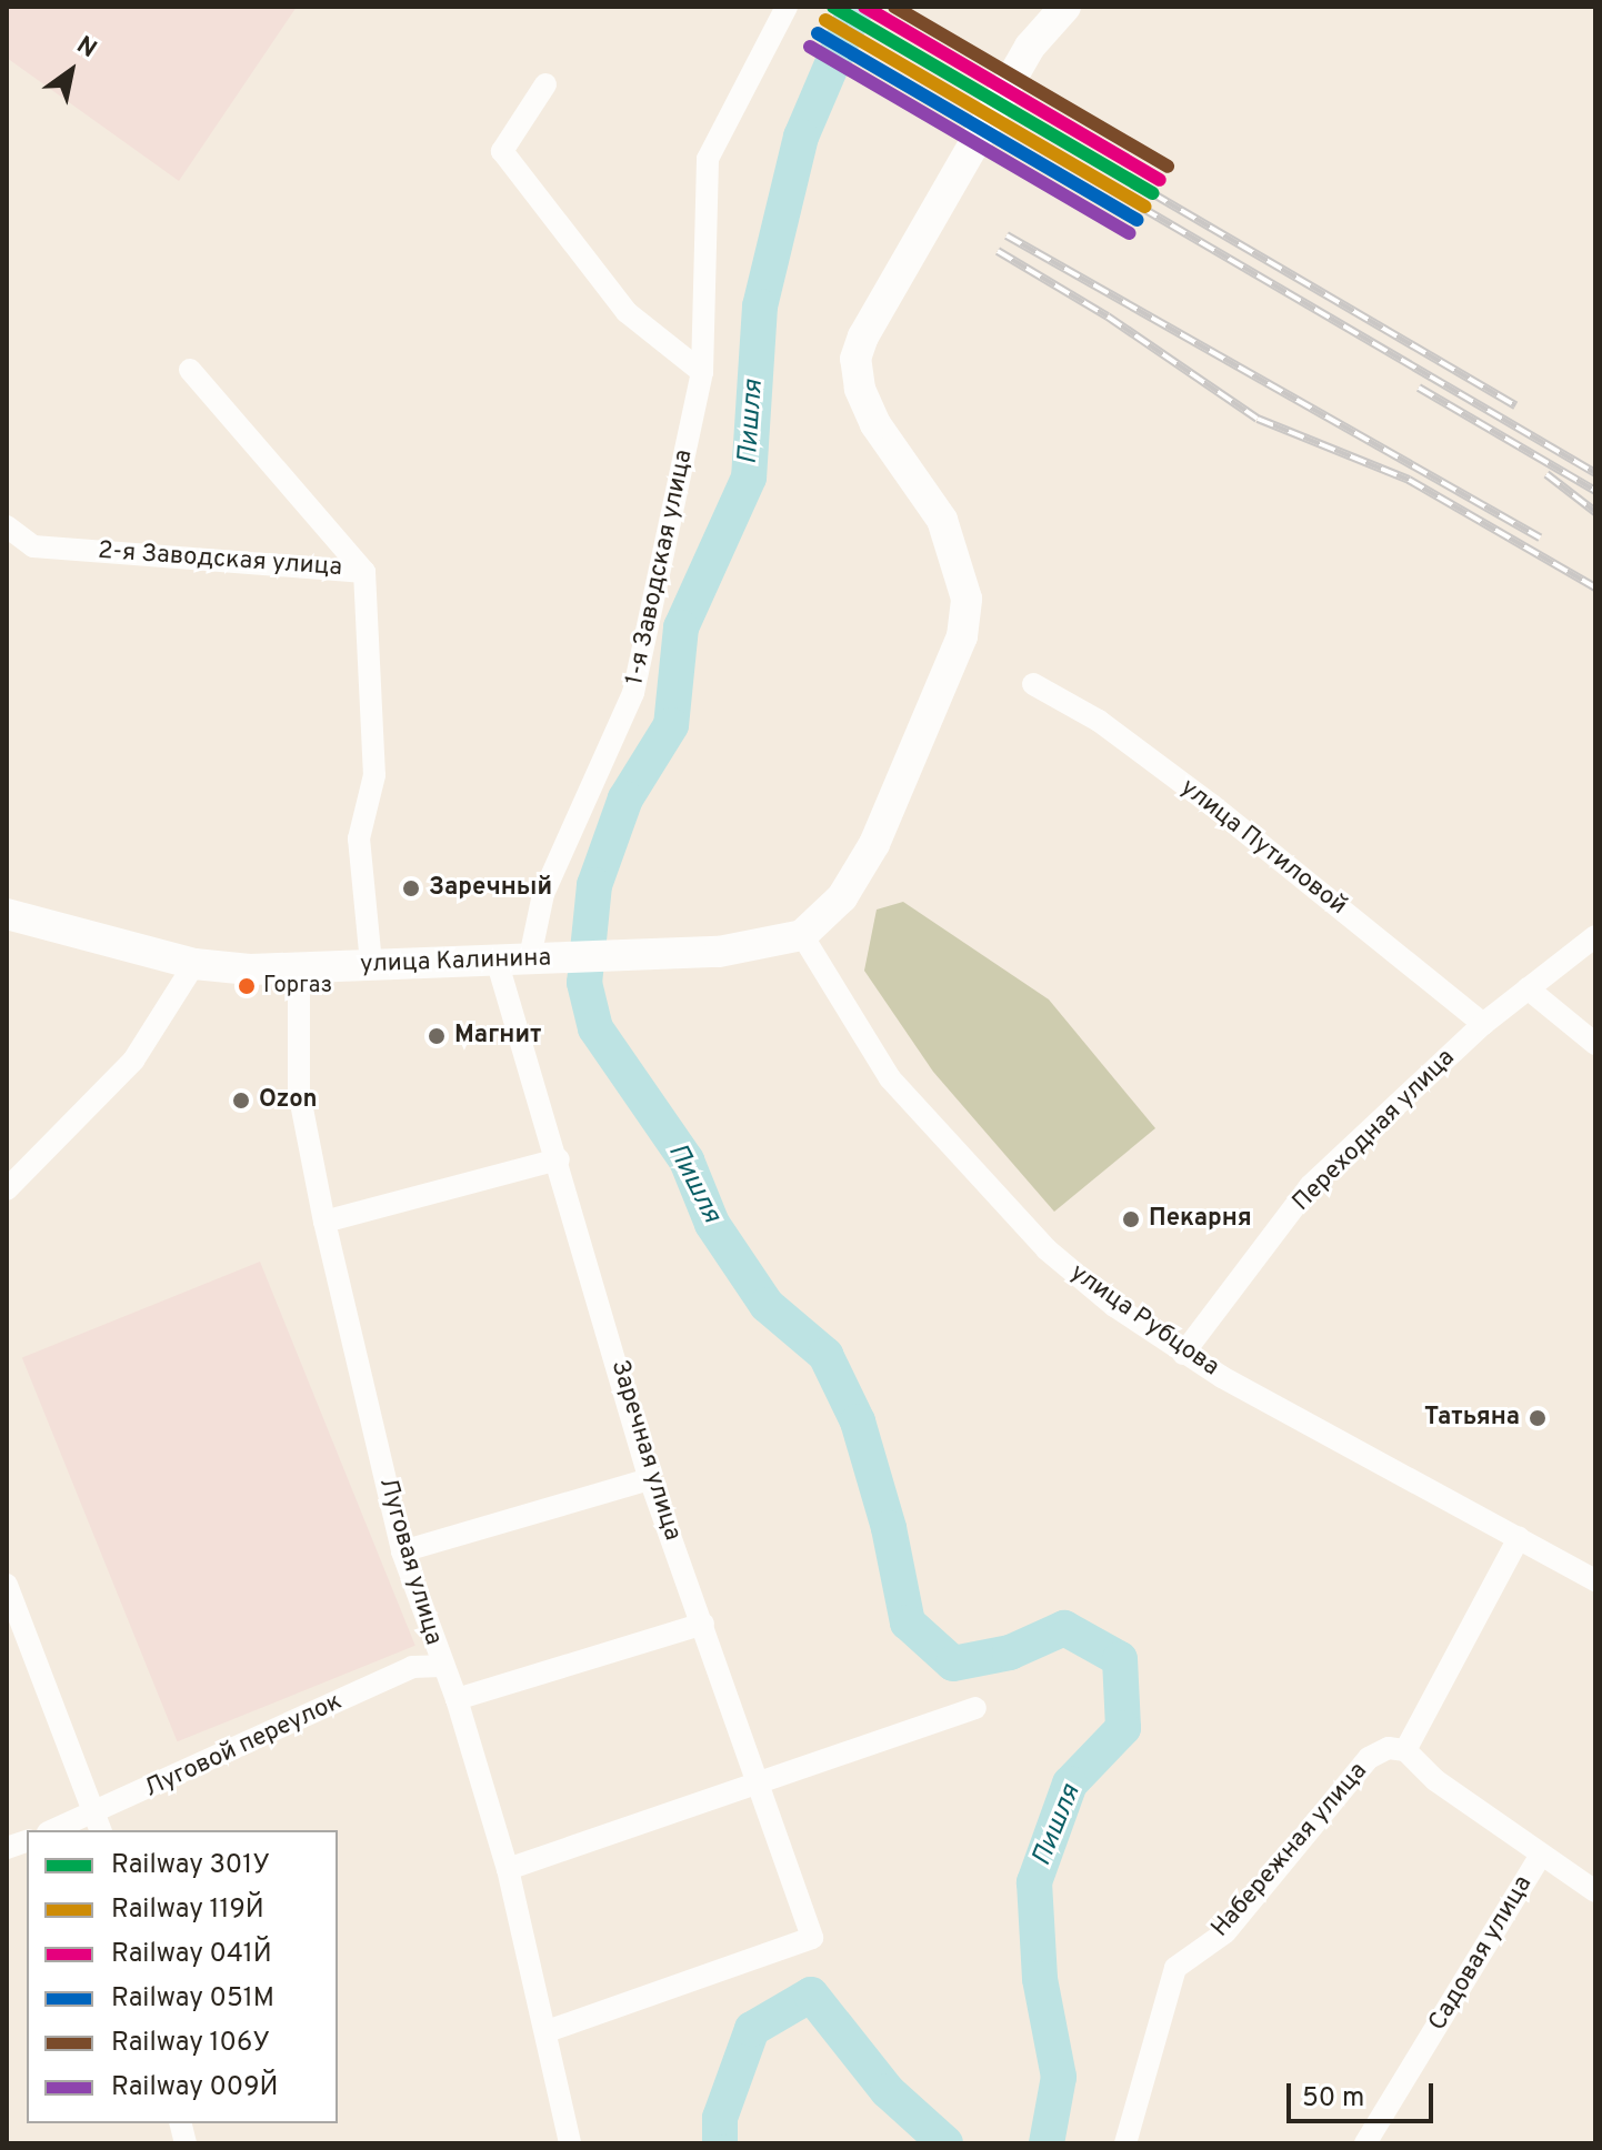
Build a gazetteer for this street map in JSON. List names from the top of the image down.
{
  "streets": {
    "main road": ["улица Калинина"],
    "street": [
      "2-я Заводская улица",
      "1-я Заводская улица",
      "улица Путиловой",
      "Переходная улица",
      "улица Рубцова",
      "Заречная улица",
      "Луговая улица",
      "Луговой переулок",
      "Набережная улица",
      "Садовая улица"
    ]
  },
  "crossings": [
    ["2-я Заводская улица", "улица Калинина"],
    ["1-я Заводская улица", "улица Калинина"],
    ["улица Путиловой", "Переходная улица"],
    ["улица Калинина", "улица Рубцова"],
    ["улица Калинина", "Заречная улица"],
    ["улица Калинина", "Луговая улица"],
    ["Переходная улица", "улица Рубцова"],
    ["Заречная улица", "Луговая улица"],
    ["Луговая улица", "Луговой переулок"]
  ],
  "water": ["Пишля"],
  "places": [
    "Заречный",
    "Горгаз",
    "Магнит",
    "Ozon",
    "Пекарня",
    "Татьяна"
  ],
  "lines": [
    "rail line 301У",
    "rail line 041Й",
    "rail line 106У",
    "rail line 119Й",
    "rail line 051М",
    "rail line 009Й"
  ],
  "legend": [
    "Railway 301У",
    "Railway 119Й",
    "Railway 041Й",
    "Railway 051М",
    "Railway 106У",
    "Railway 009Й"
  ],
  "scale_bar": "50 m",
  "north": "top right"
}
